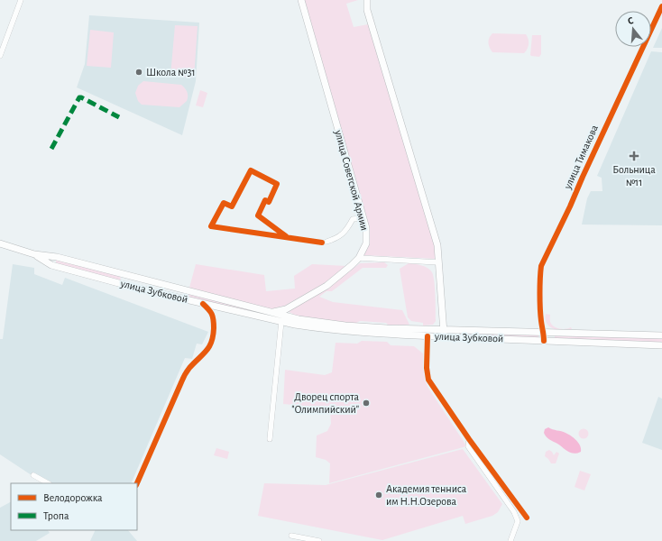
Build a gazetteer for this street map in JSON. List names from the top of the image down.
{
  "streets": {
    "main road": ["улица Советской Армии", "улица Зубковой"],
    "street": ["улица Тимакова"]
  },
  "crossings": [
    ["улица Тимакова", "улица Зубковой"],
    ["улица Советской Армии", "улица Зубковой"]
  ],
  "places": {
    "other": ["Школа №31", "Дворец спорта \"Олимпийский\"", "Академия тенниса им Н.Н.Озерова"],
    "health": ["Больница №11"]
  },
  "legend": ["Велодорожка", "Тропа"],
  "north": "top"
}
